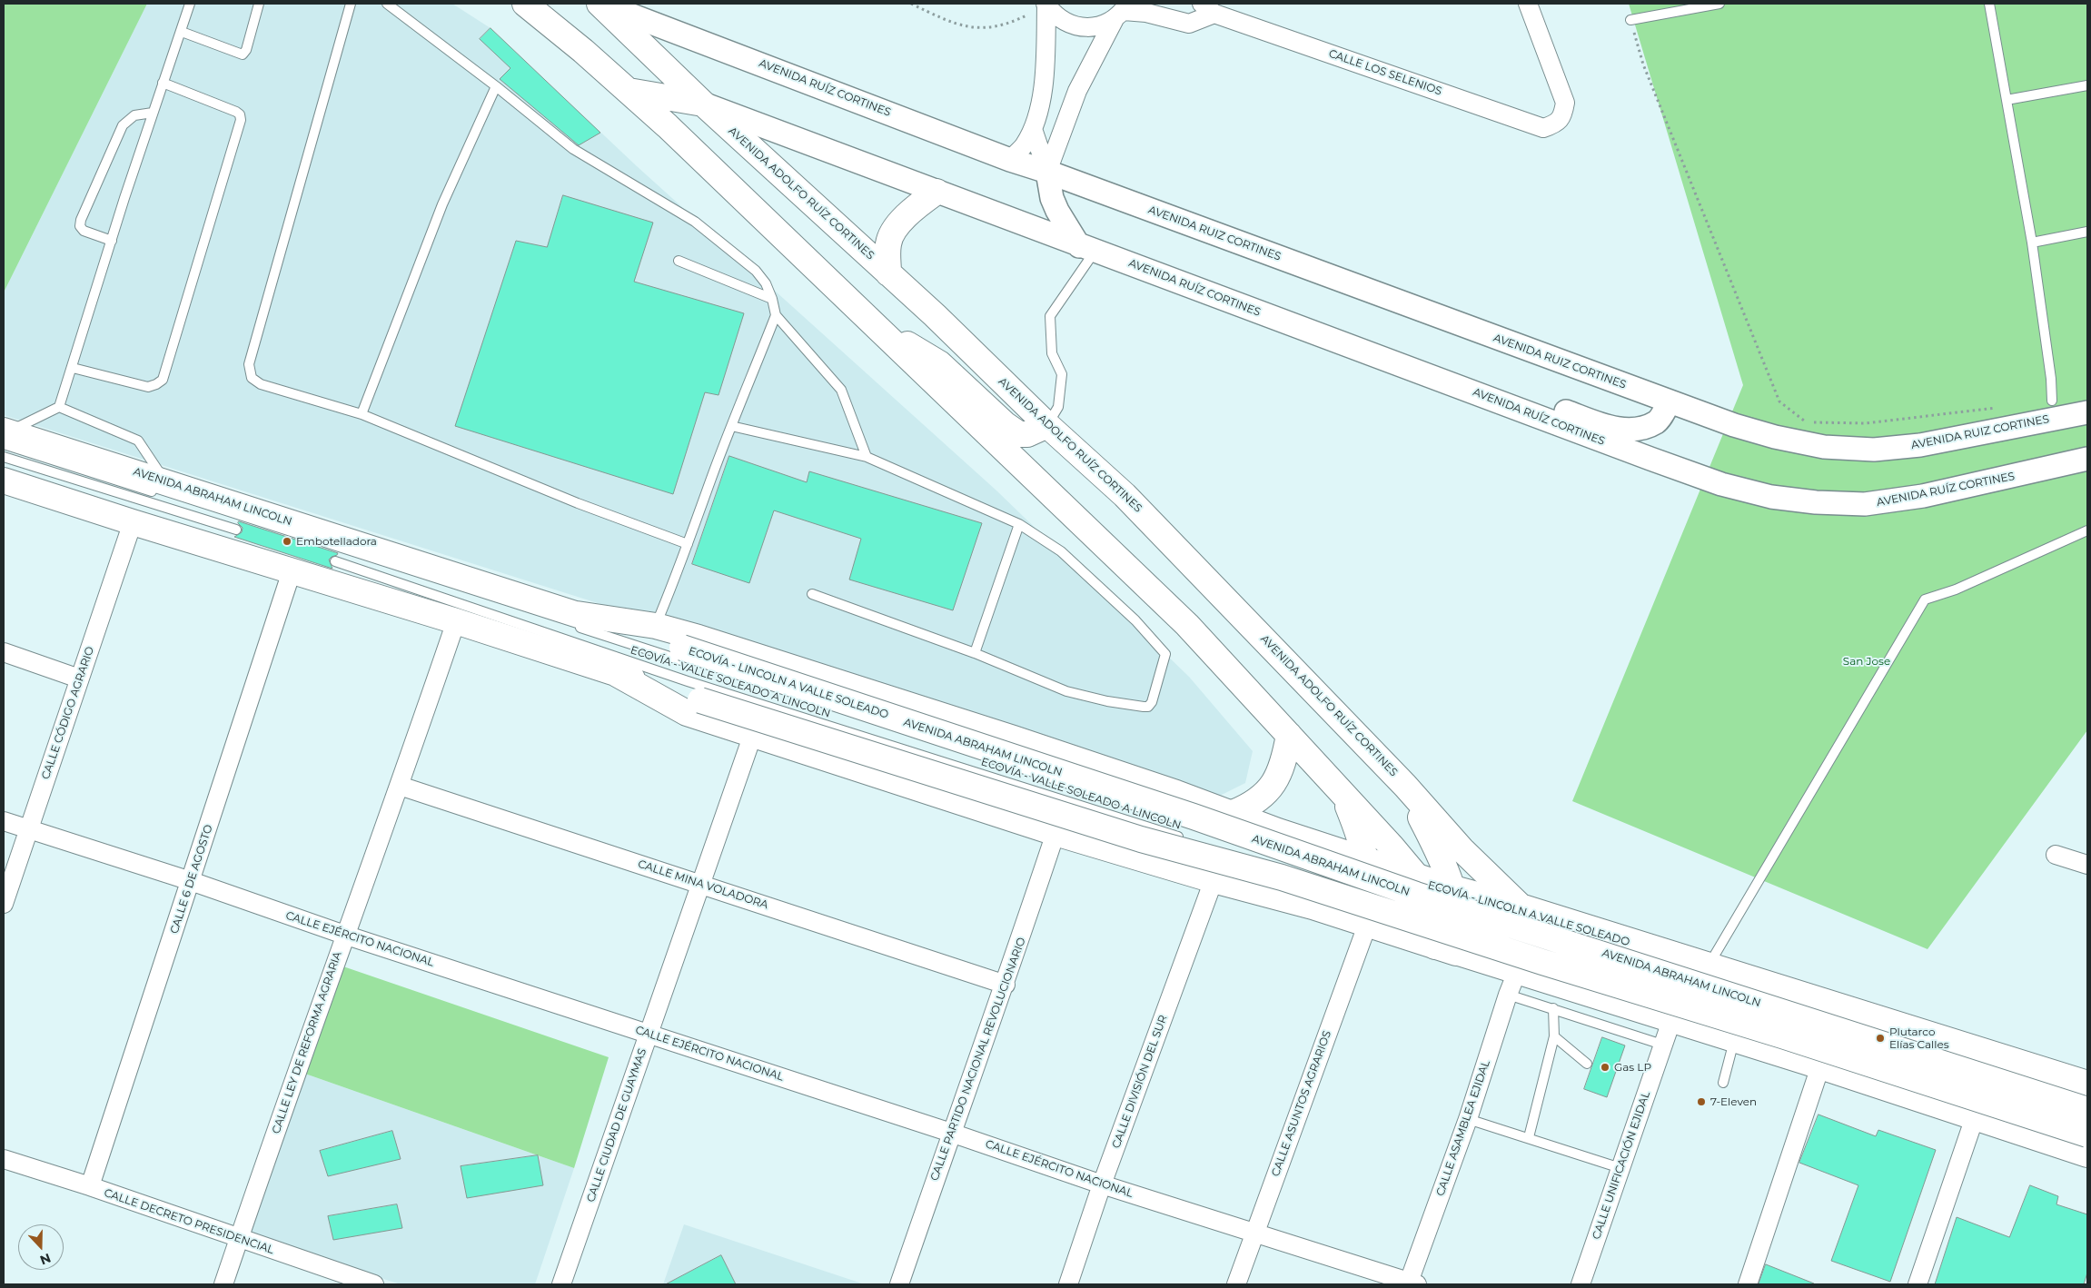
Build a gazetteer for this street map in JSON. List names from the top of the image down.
{
  "streets": {
    "main road": ["AVENIDA ADOLFO RUÍZ CORTINES", "AVENIDA ABRAHAM LINCOLN"],
    "street": [
      "CALLE LOS SELENIOS",
      "AVENIDA RUÍZ CORTINES",
      "AVENIDA RUIZ CORTINES",
      "CALLE CÓDIGO AGRARIO",
      "CALLE 6 DE AGOSTO",
      "CALLE MINA VOLADORA",
      "CALLE EJÉRCITO NACIONAL",
      "CALLE LEY DE REFORMA AGRARIA",
      "CALLE PARTIDO NACIONAL REVOLUCIONARIO",
      "CALLE DIVISIÓN DEL SUR",
      "CALLE ASUNTOS AGRARIOS",
      "CALLE CIUDAD DE GUAYMAS",
      "CALLE ASAMBLEA EJIDAL",
      "CALLE UNIFICACIÓN EJIDAL",
      "CALLE DECRETO PRESIDENCIAL"
    ],
    "lane": ["ECOVÍA - VALLE SOLEADO A LINCOLN", "ECOVÍA - LINCOLN A VALLE SOLEADO"]
  },
  "crossings": [
    ["AVENIDA RUÍZ CORTINES", "AVENIDA ADOLFO RUÍZ CORTINES"],
    ["AVENIDA RUÍZ CORTINES", "AVENIDA RUIZ CORTINES"],
    ["AVENIDA ADOLFO RUÍZ CORTINES", "AVENIDA ABRAHAM LINCOLN"],
    ["AVENIDA ABRAHAM LINCOLN", "ECOVÍA - LINCOLN A VALLE SOLEADO"],
    ["AVENIDA ABRAHAM LINCOLN", "CALLE PARTIDO NACIONAL REVOLUCIONARIO"],
    ["AVENIDA ABRAHAM LINCOLN", "CALLE DIVISIÓN DEL SUR"],
    ["AVENIDA ABRAHAM LINCOLN", "CALLE ASUNTOS AGRARIOS"],
    ["AVENIDA ABRAHAM LINCOLN", "CALLE CIUDAD DE GUAYMAS"],
    ["AVENIDA ABRAHAM LINCOLN", "CALLE ASAMBLEA EJIDAL"],
    ["AVENIDA ABRAHAM LINCOLN", "CALLE UNIFICACIÓN EJIDAL"],
    ["CALLE CÓDIGO AGRARIO", "CALLE EJÉRCITO NACIONAL"],
    ["CALLE 6 DE AGOSTO", "CALLE EJÉRCITO NACIONAL"],
    ["CALLE 6 DE AGOSTO", "CALLE DECRETO PRESIDENCIAL"],
    ["CALLE MINA VOLADORA", "CALLE LEY DE REFORMA AGRARIA"],
    ["CALLE MINA VOLADORA", "CALLE PARTIDO NACIONAL REVOLUCIONARIO"],
    ["CALLE MINA VOLADORA", "CALLE CIUDAD DE GUAYMAS"],
    ["CALLE EJÉRCITO NACIONAL", "CALLE LEY DE REFORMA AGRARIA"],
    ["CALLE EJÉRCITO NACIONAL", "CALLE PARTIDO NACIONAL REVOLUCIONARIO"],
    ["CALLE EJÉRCITO NACIONAL", "CALLE DIVISIÓN DEL SUR"],
    ["CALLE EJÉRCITO NACIONAL", "CALLE ASUNTOS AGRARIOS"],
    ["CALLE EJÉRCITO NACIONAL", "CALLE CIUDAD DE GUAYMAS"],
    ["CALLE EJÉRCITO NACIONAL", "CALLE ASAMBLEA EJIDAL"],
    ["CALLE LEY DE REFORMA AGRARIA", "CALLE DECRETO PRESIDENCIAL"]
  ],
  "parks": ["San Jose"],
  "places": [
    "Embotelladora",
    "Plutarco Elías Calles",
    "Gas LP",
    "7-Eleven"
  ],
  "north": "bottom"
}
